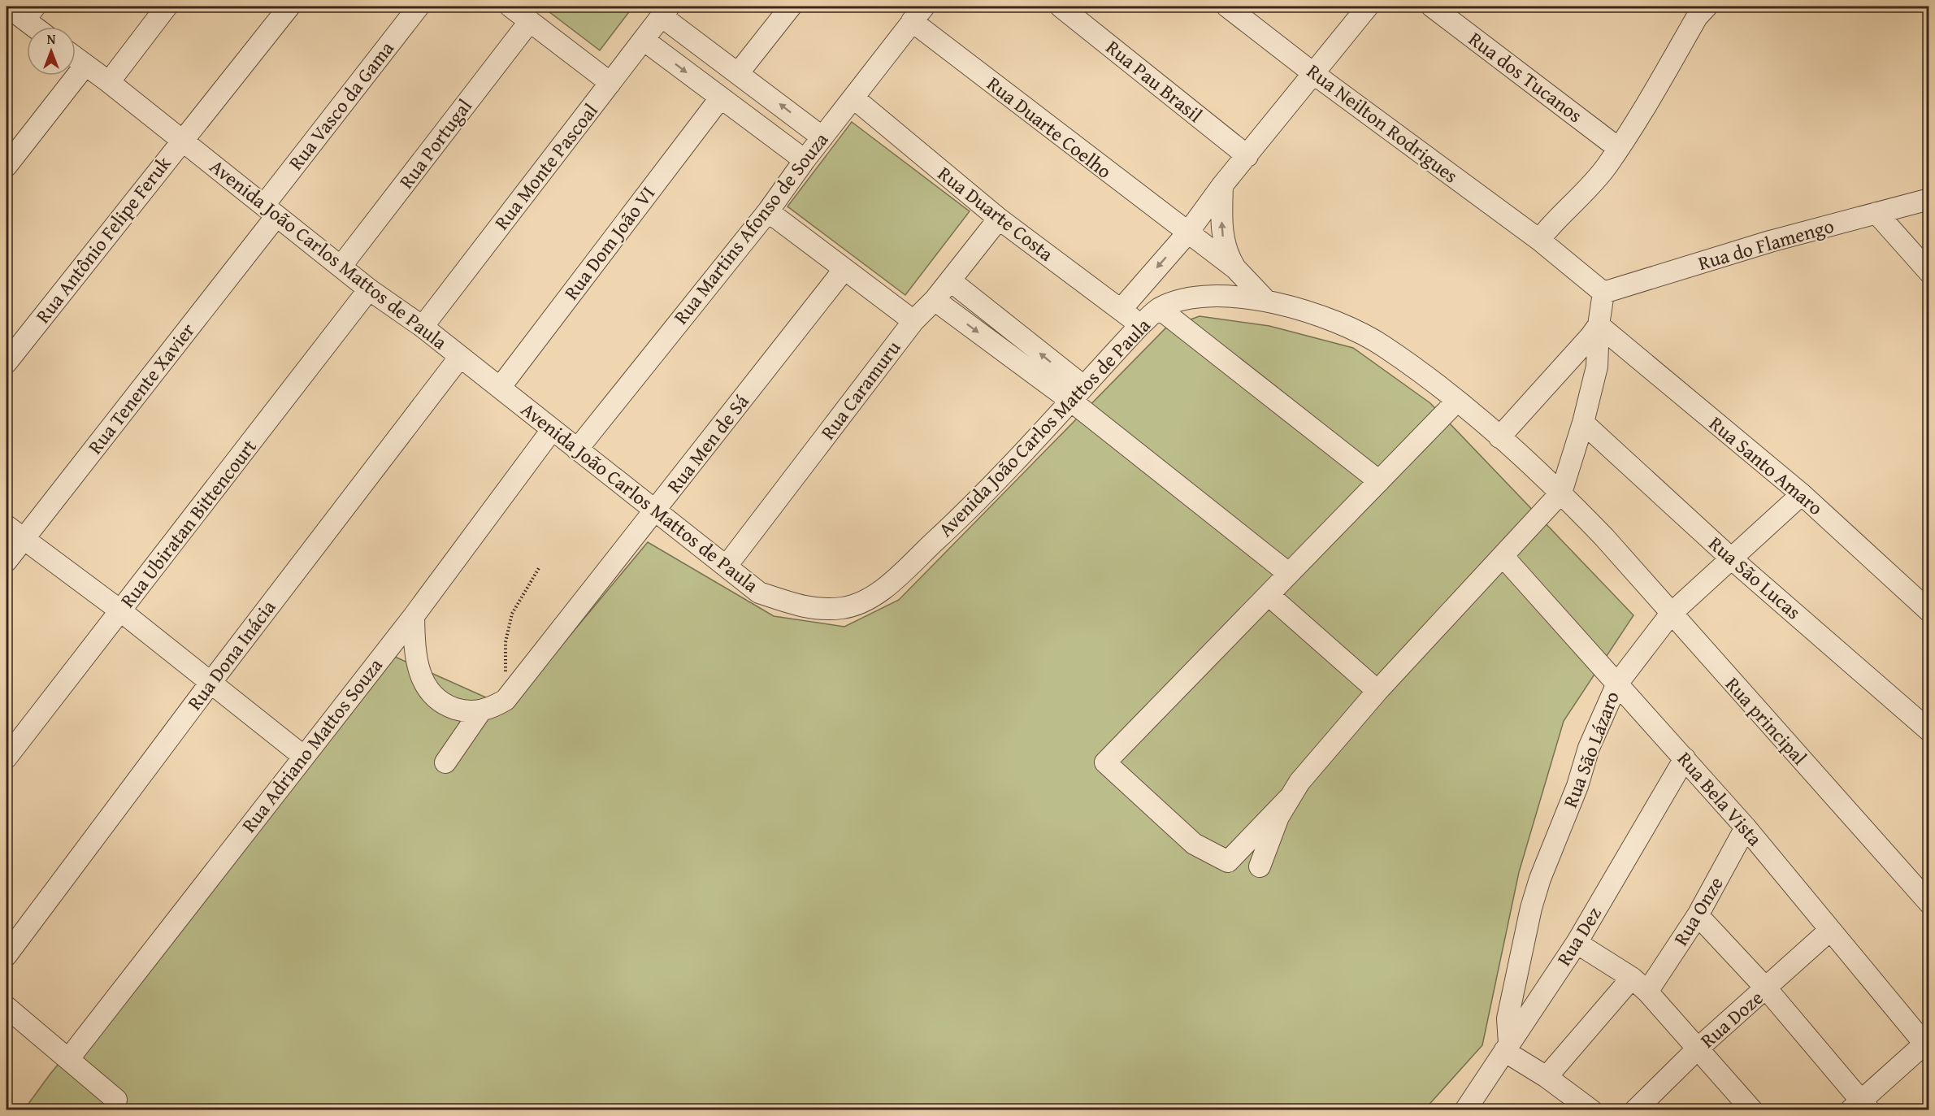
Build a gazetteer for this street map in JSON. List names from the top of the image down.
{
  "streets": {
    "street": [
      "Rua dos Tucanos",
      "Rua Pau Brasil",
      "Rua Vasco da Gama",
      "Rua Neilton Rodrigues",
      "Rua Duarte Coelho",
      "Rua Portugal",
      "Rua Monte Pascoal",
      "Rua Duarte Costa",
      "Rua Martins Afonso de Souza",
      "Rua Antônio Felipe Feruk",
      "Rua Dom João VI",
      "Rua do Flamengo",
      "Avenida João Carlos Mattos de Paula",
      "Rua Tenente Xavier",
      "Rua Caramuru",
      "Rua Men de Sá",
      "Rua Santo Amaro",
      "Rua Ubiratan Bittencourt",
      "Rua São Lucas",
      "Rua Dona Inácia",
      "Rua principal",
      "Rua Adriano Mattos Souza",
      "Rua São Lázaro",
      "Rua Bela Vista",
      "Rua Onze",
      "Rua Dez",
      "Rua Doze"
    ]
  },
  "crossings": [
    ["Rua Vasco da Gama", "Avenida João Carlos Mattos de Paula"],
    ["Rua Vasco da Gama", "Rua Tenente Xavier"],
    ["Rua Neilton Rodrigues", "Rua do Flamengo"],
    ["Rua Duarte Coelho", "Rua Martins Afonso de Souza"],
    ["Rua Portugal", "Avenida João Carlos Mattos de Paula"],
    ["Rua Monte Pascoal", "Avenida João Carlos Mattos de Paula"],
    ["Rua Duarte Costa", "Rua Martins Afonso de Souza"],
    ["Rua Duarte Costa", "Avenida João Carlos Mattos de Paula"],
    ["Rua Duarte Costa", "Rua Caramuru"],
    ["Rua Martins Afonso de Souza", "Avenida João Carlos Mattos de Paula"],
    ["Rua Antônio Felipe Feruk", "Avenida João Carlos Mattos de Paula"],
    ["Rua Dom João VI", "Avenida João Carlos Mattos de Paula"],
    ["Avenida João Carlos Mattos de Paula", "Rua Tenente Xavier"],
    ["Avenida João Carlos Mattos de Paula", "Rua Caramuru"],
    ["Avenida João Carlos Mattos de Paula", "Rua Men de Sá"],
    ["Avenida João Carlos Mattos de Paula", "Rua Ubiratan Bittencourt"],
    ["Avenida João Carlos Mattos de Paula", "Rua Dona Inácia"],
    ["Avenida João Carlos Mattos de Paula", "Rua principal"],
    ["Avenida João Carlos Mattos de Paula", "Rua Adriano Mattos Souza"],
    ["Rua Santo Amaro", "Rua São Lázaro"],
    ["Rua São Lucas", "Rua São Lázaro"],
    ["Rua principal", "Rua São Lázaro"],
    ["Rua São Lázaro", "Rua Bela Vista"],
    ["Rua São Lázaro", "Rua Dez"],
    ["Rua Bela Vista", "Rua Onze"],
    ["Rua Bela Vista", "Rua Dez"],
    ["Rua Bela Vista", "Rua Doze"]
  ],
  "north": "top"
}
